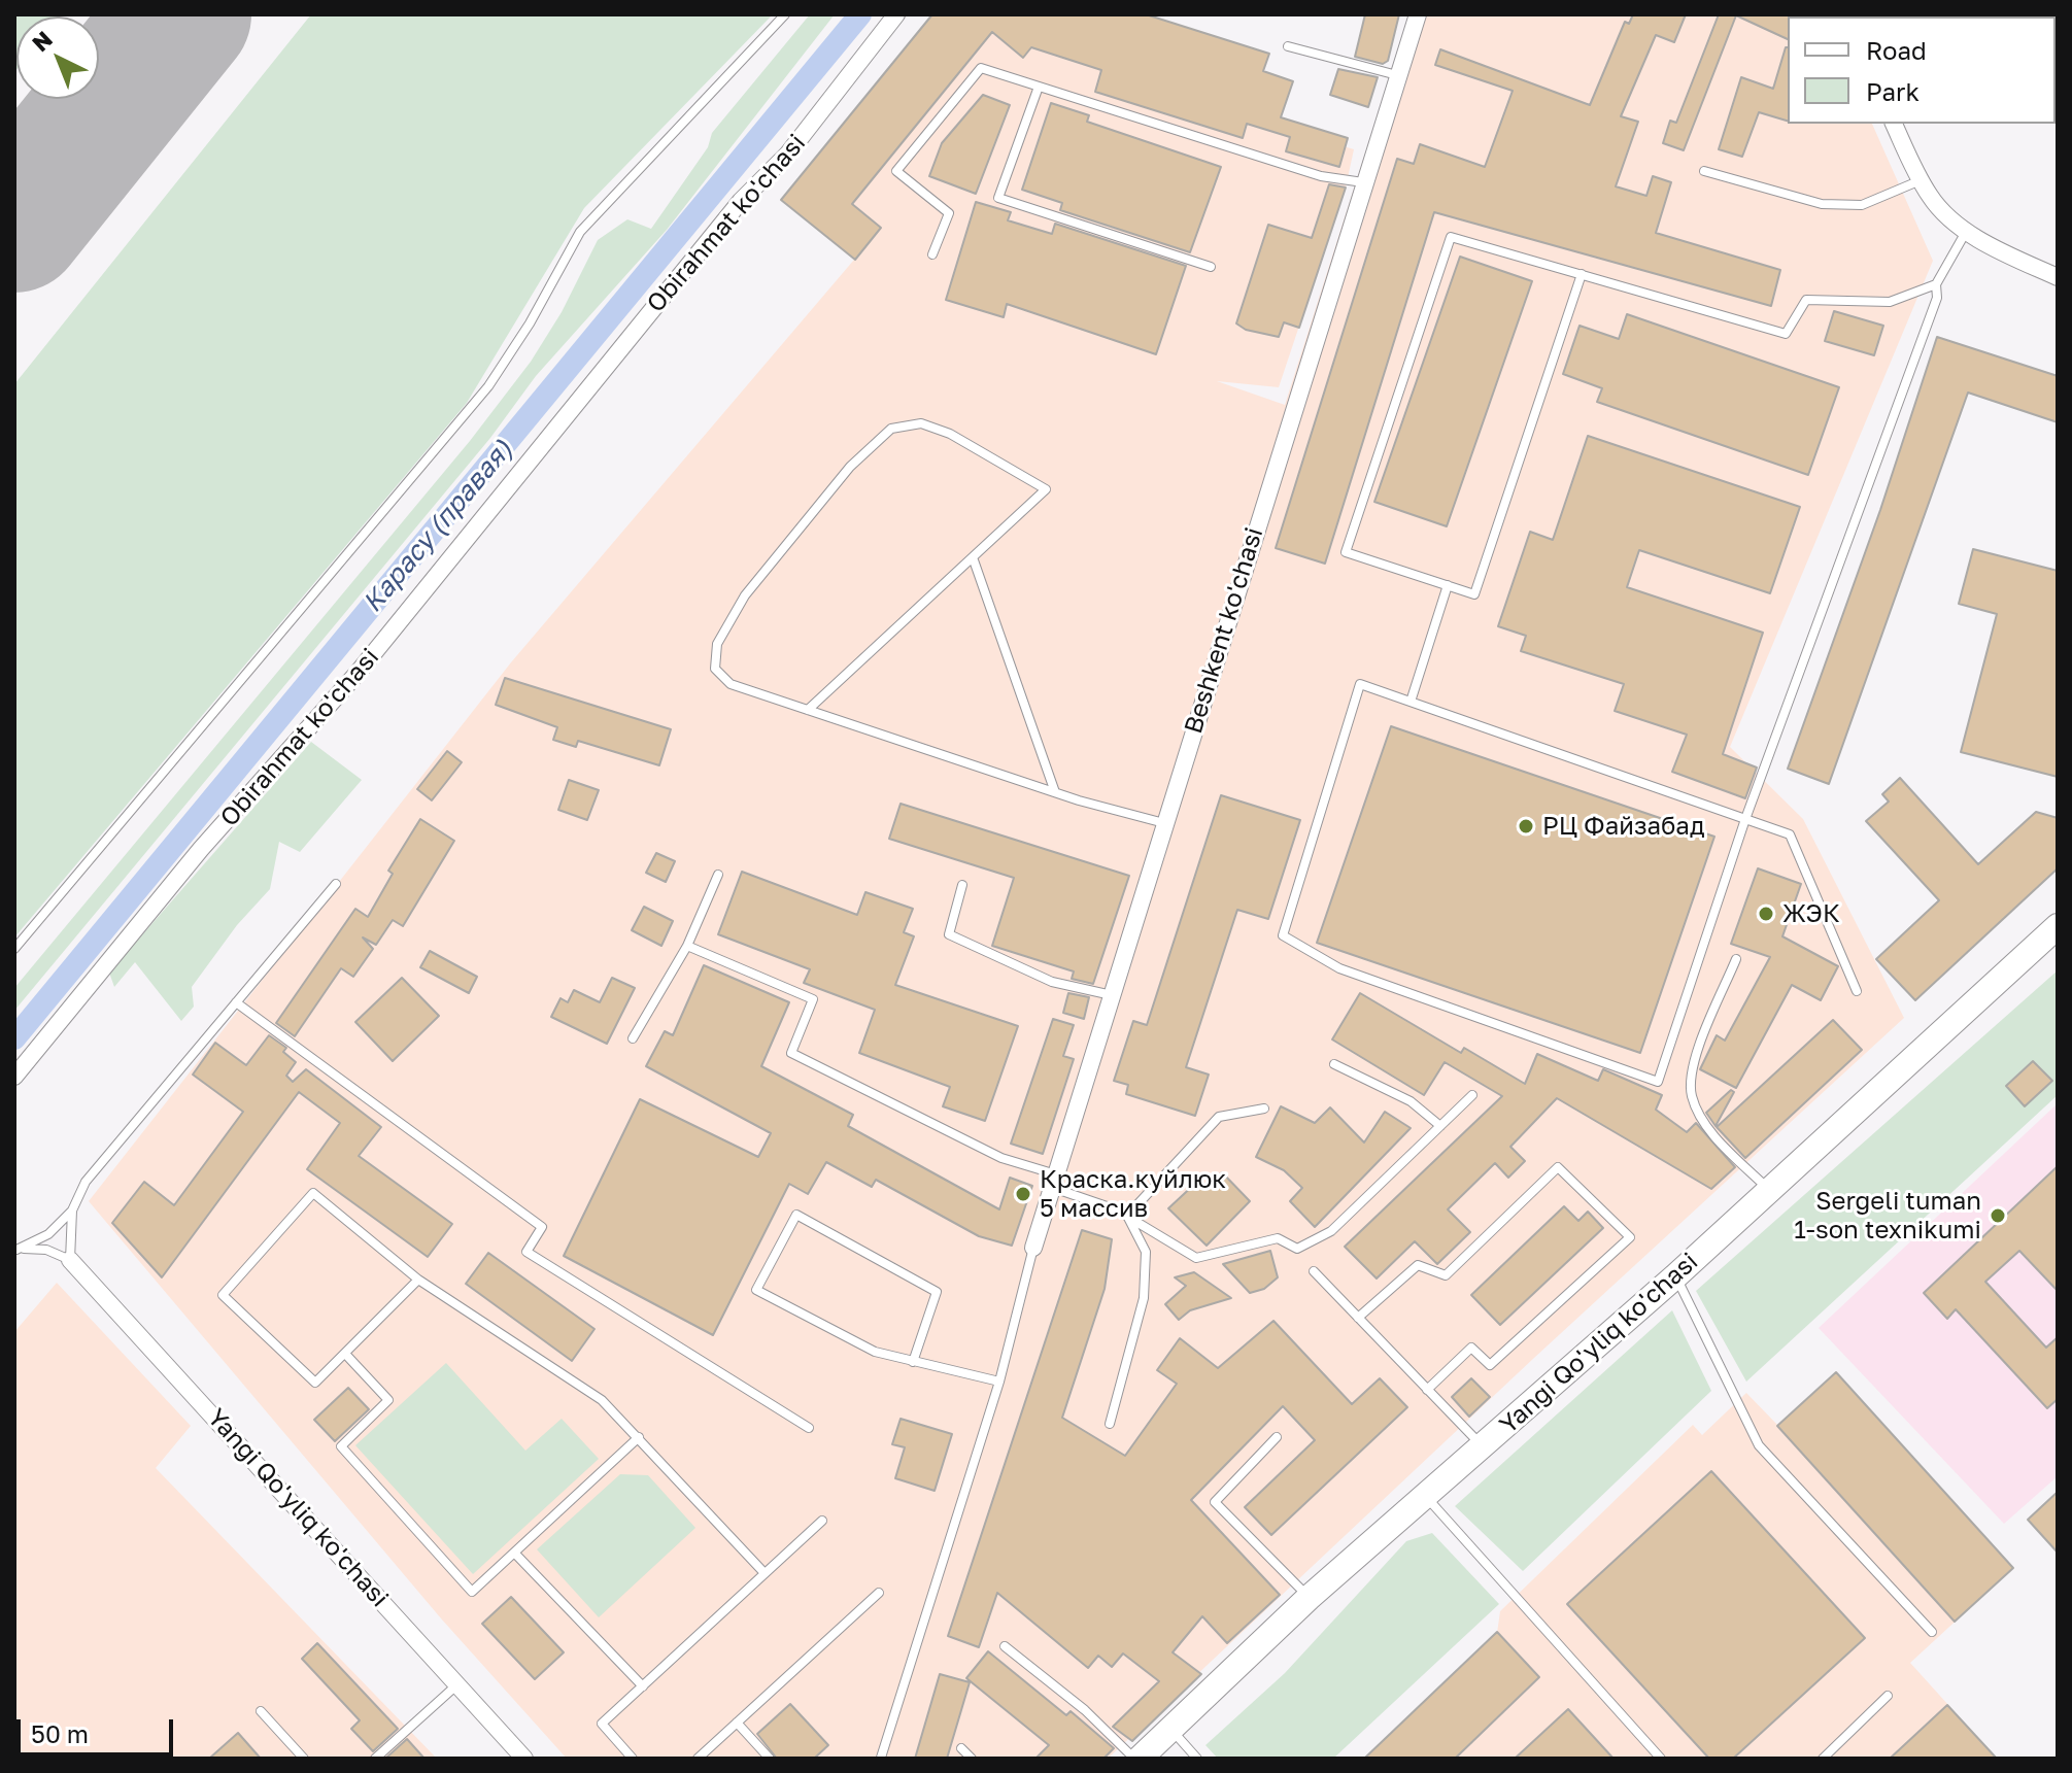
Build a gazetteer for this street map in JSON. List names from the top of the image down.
{
  "streets": {
    "street": ["Obirahmat ko'chasi", "Beshkent ko'chasi", "Yangi Qo'yliq ko'chasi"]
  },
  "water": ["Карасу (правая)"],
  "places": [
    "РЦ Файзабад",
    "ЖЭК",
    "Краска.куйлюк 5 массив",
    "Sergeli tuman 1-son texnikumi"
  ],
  "legend": ["Road", "Park"],
  "scale_bar": "50 m",
  "north": "top left"
}
